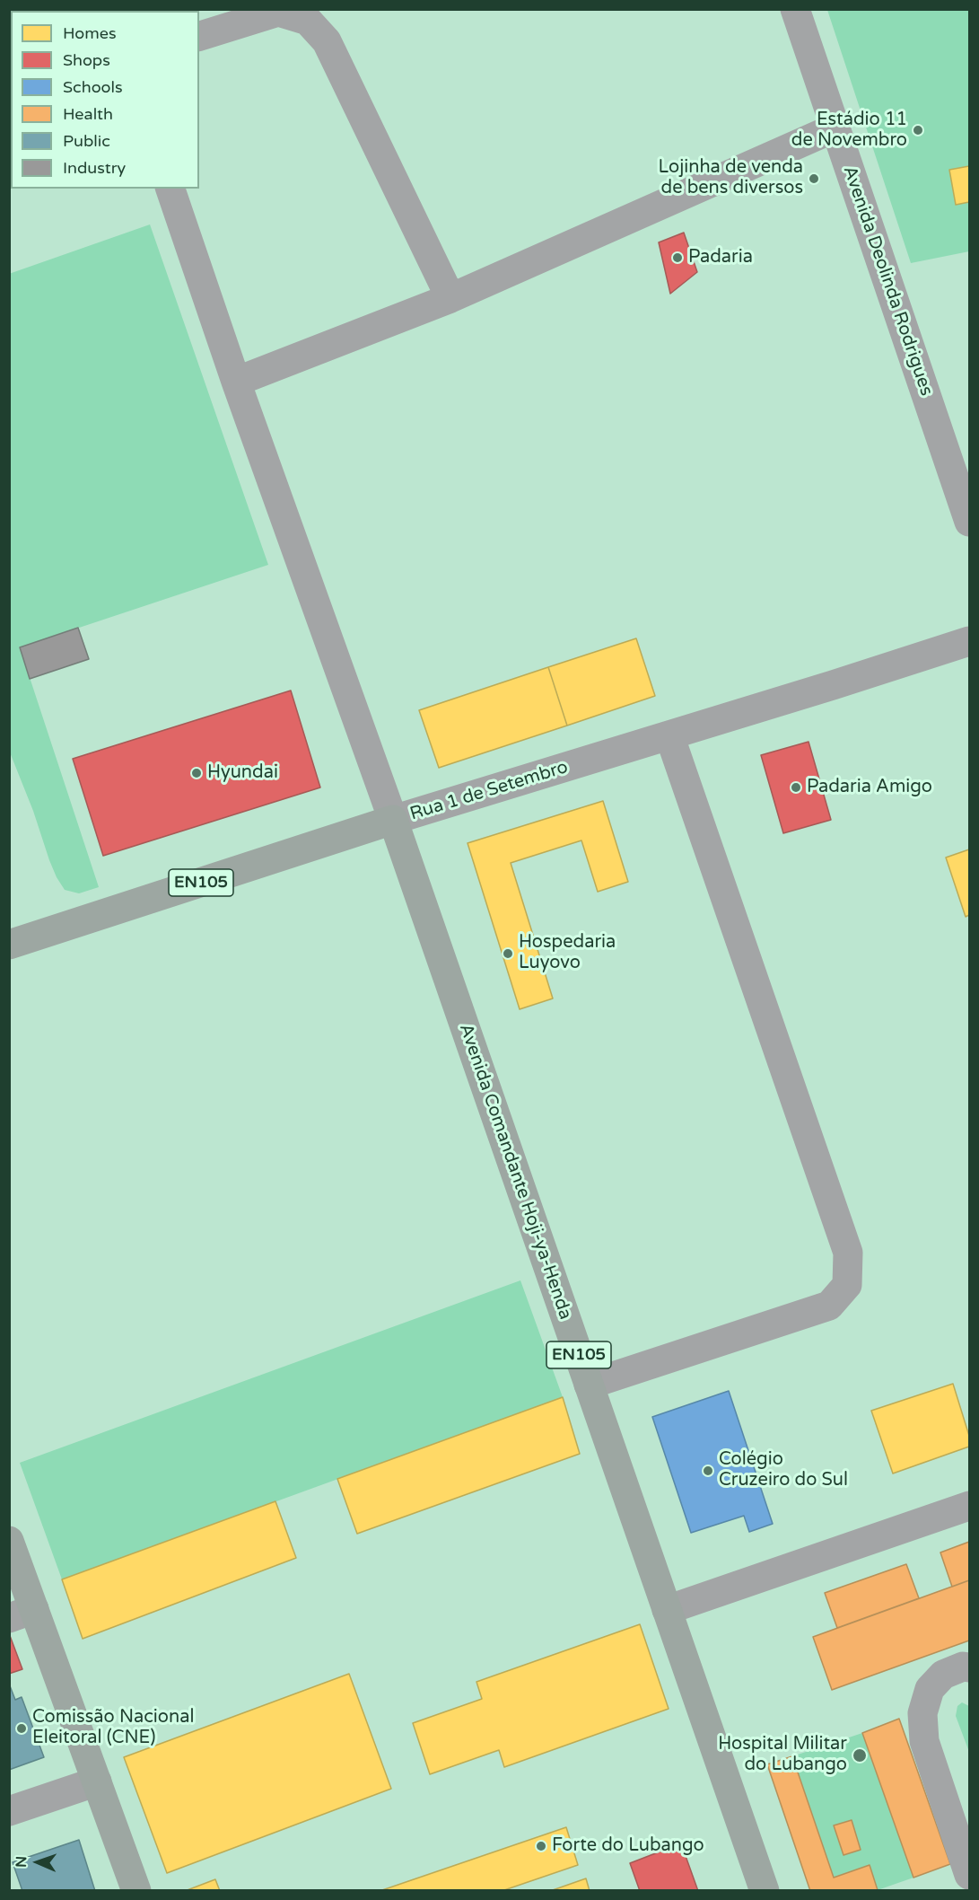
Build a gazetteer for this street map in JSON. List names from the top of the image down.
{
  "streets": {
    "main road": ["Rua 1 de Setembro", "EN105", "Avenida Comandante Hoji-ya-Henda"],
    "street": ["Avenida Deolinda Rodrigues"]
  },
  "crossings": [
    ["Rua 1 de Setembro", "Avenida Comandante Hoji-ya-Henda"]
  ],
  "places": [
    "Estádio 11 de Novembro",
    "Lojinha de venda de bens diversos",
    "Padaria",
    "Hyundai",
    "Padaria Amigo",
    "Hospedaria Luyovo",
    "Colégio Cruzeiro do Sul",
    "Comissão Nacional Eleitoral (CNE)",
    "Hospital Militar do Lubango",
    "Forte do Lubango"
  ],
  "legend": [
    "Homes",
    "Shops",
    "Schools",
    "Health",
    "Public",
    "Industry"
  ],
  "north": "left"
}
